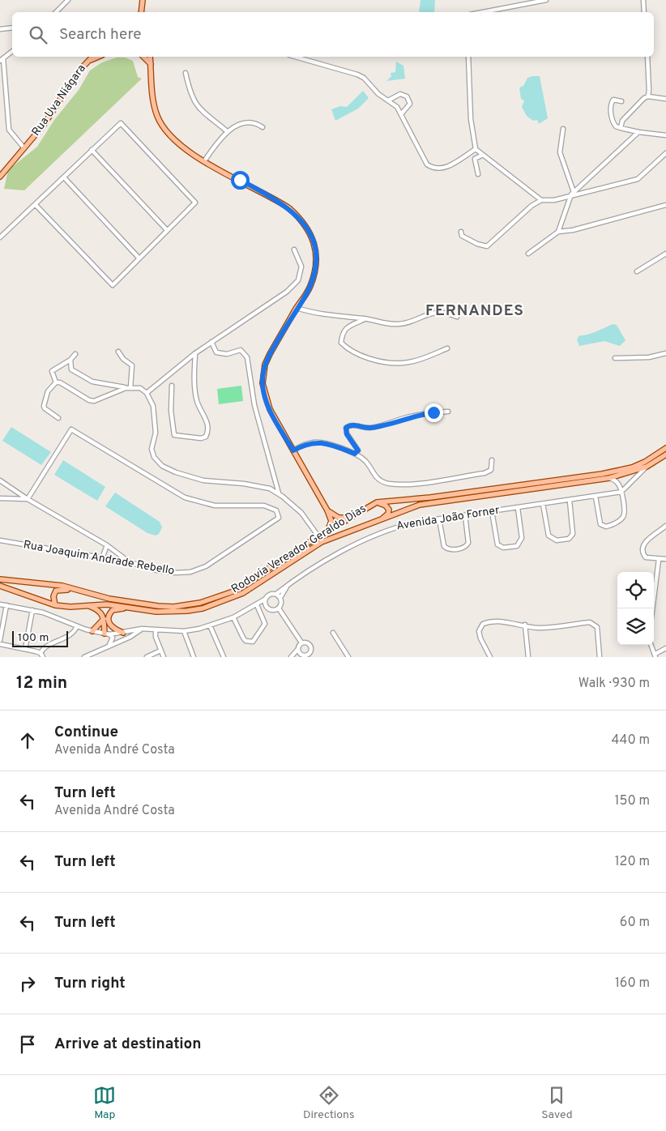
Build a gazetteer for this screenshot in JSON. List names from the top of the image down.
{
  "streets": {
    "main road": ["Rua Uva Niágara", "Rodovia Vereador Geraldo Dias"],
    "street": ["Avenida João Forner", "Rua Joaquim Andrade Rebello"]
  },
  "districts": ["FERNANDES"],
  "scale_bar": "100 m",
  "page": {
    "search": "Search here",
    "scale": "100 m",
    "heading": ["12 min", "Walk · 930 m"],
    "list": [
      ["Continue", "Avenida André Costa", "440 m"],
      ["Turn left", "Avenida André Costa", "150 m"],
      ["Turn left", "120 m"],
      ["Turn left", "60 m"],
      ["Turn right", "160 m"],
      "Arrive at destination"
    ],
    "nav": ["Map", "Directions", "Saved"]
  }
}
